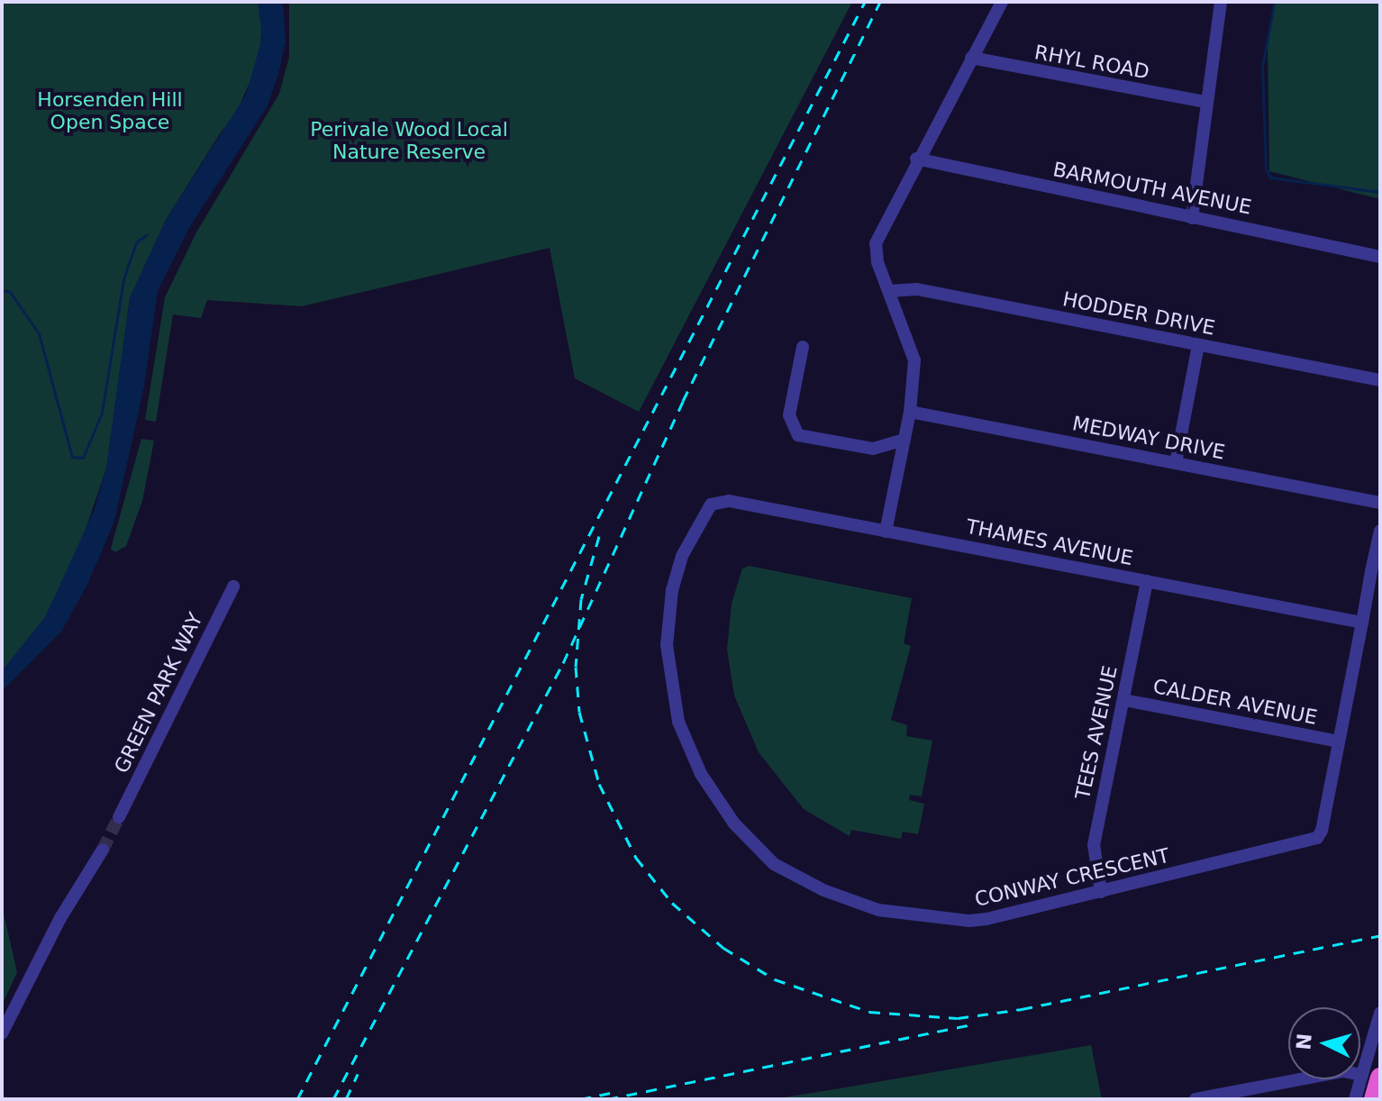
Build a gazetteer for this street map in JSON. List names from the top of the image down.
{
  "streets": {
    "street": [
      "RHYL ROAD",
      "BARMOUTH AVENUE",
      "HODDER DRIVE",
      "MEDWAY DRIVE",
      "THAMES AVENUE",
      "GREEN PARK WAY",
      "CALDER AVENUE",
      "TEES AVENUE",
      "CONWAY CRESCENT"
    ]
  },
  "crossings": [
    ["THAMES AVENUE", "TEES AVENUE"],
    ["THAMES AVENUE", "CONWAY CRESCENT"],
    ["CALDER AVENUE", "TEES AVENUE"],
    ["CALDER AVENUE", "CONWAY CRESCENT"],
    ["TEES AVENUE", "CONWAY CRESCENT"]
  ],
  "parks": ["Horsenden Hill Open Space", "Perivale Wood Local Nature Reserve"],
  "north": "left"
}
